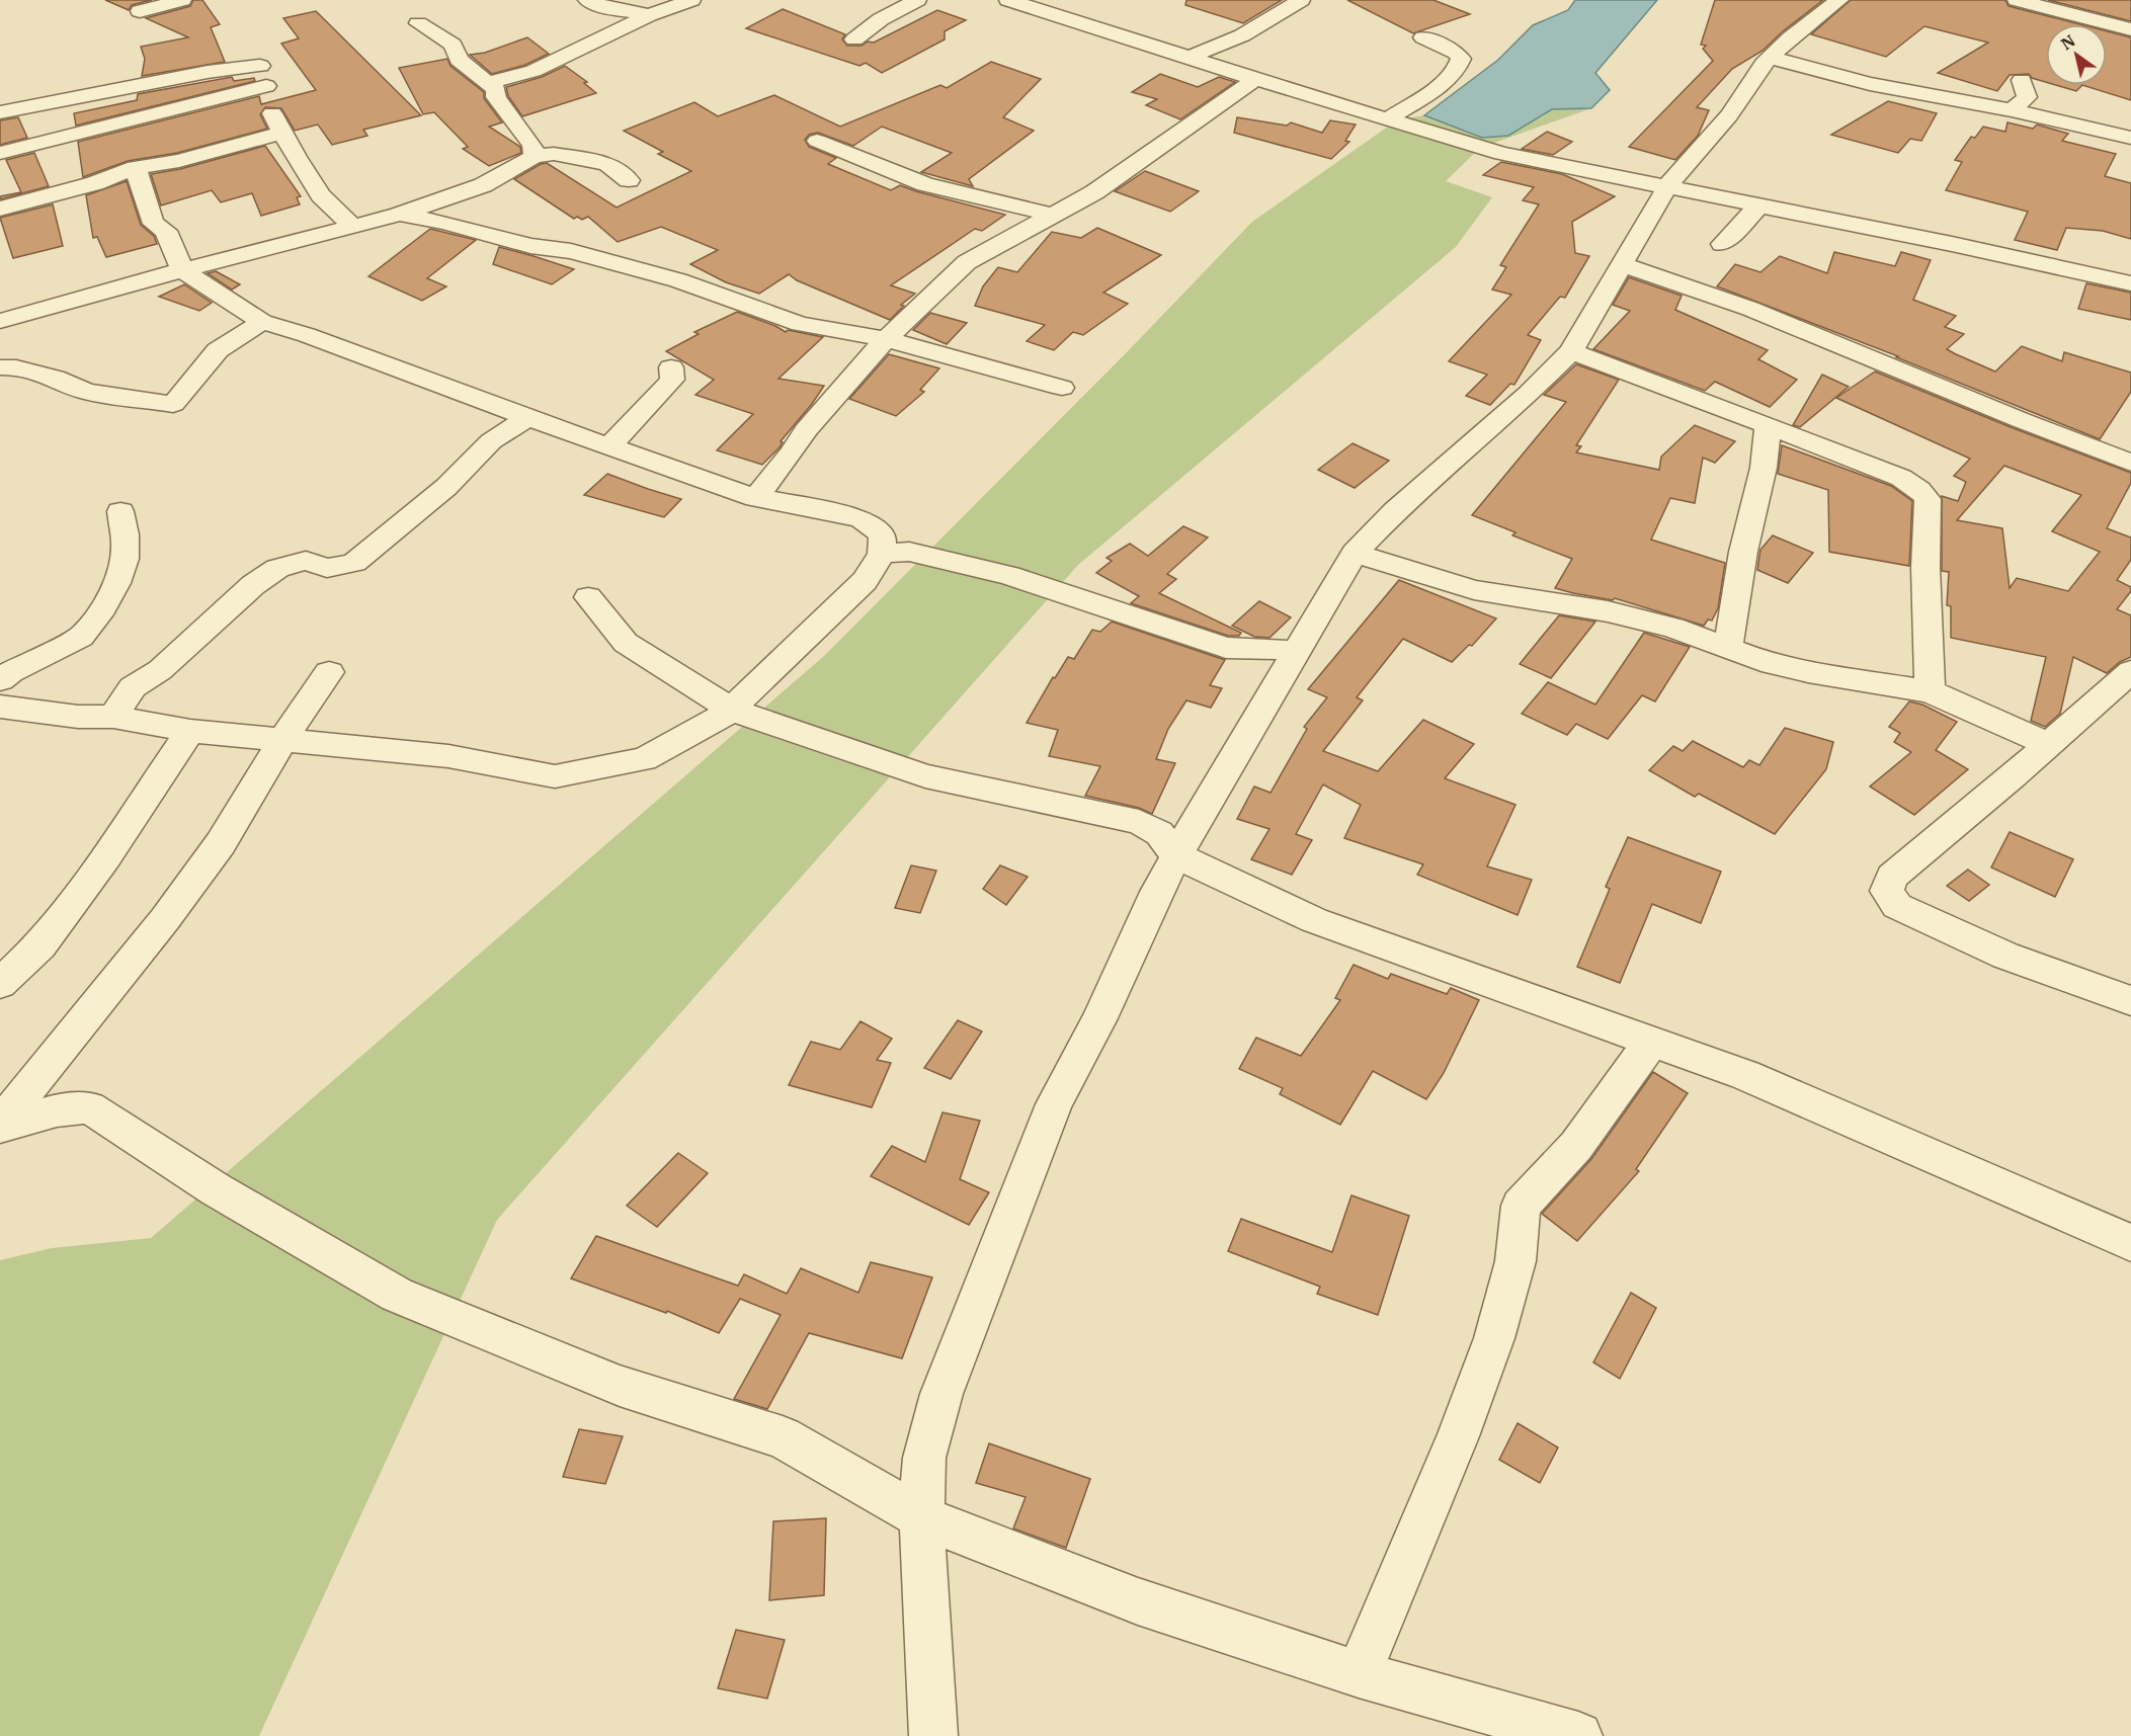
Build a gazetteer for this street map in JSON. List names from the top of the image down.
{
  "north": "top left"
}
